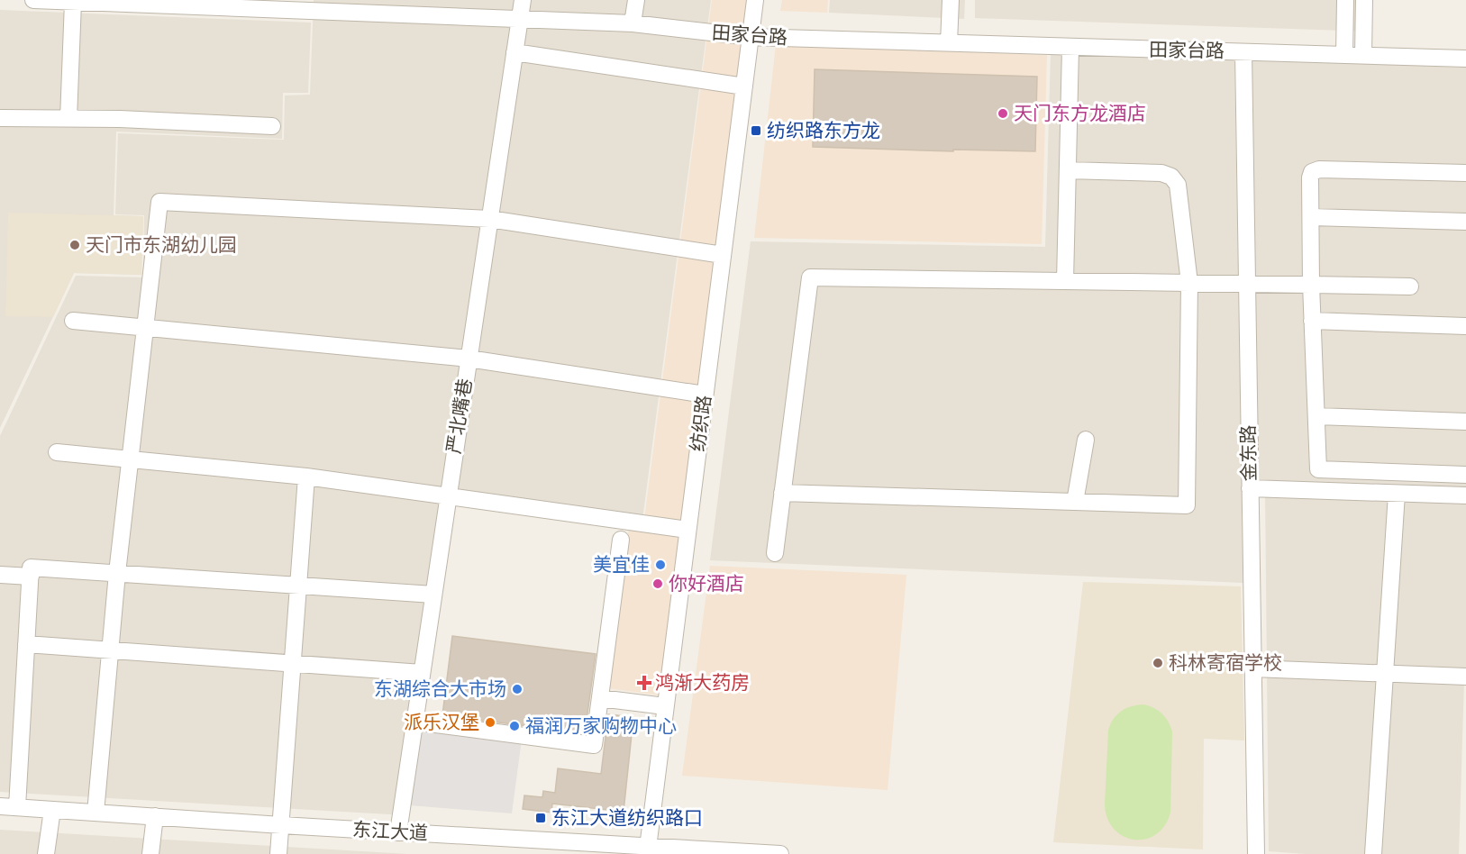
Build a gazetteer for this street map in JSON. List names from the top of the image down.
{
  "streets": {
    "street": [
      "田家台路",
      "严北嘴巷",
      "纺织路",
      "金东路",
      "东江大道"
    ]
  },
  "crossings": [
    ["田家台路", "严北嘴巷"],
    ["田家台路", "纺织路"],
    ["田家台路", "金东路"],
    ["严北嘴巷", "东江大道"],
    ["纺织路", "东江大道"]
  ],
  "places": {
    "other": [
      "天门东方龙酒店",
      "天门市东湖幼儿园",
      "美宜佳",
      "你好酒店",
      "科林寄宿学校",
      "东湖综合大市场",
      "派乐汉堡",
      "福润万家购物中心"
    ],
    "transit": ["纺织路东方龙", "东江大道纺织路口"],
    "health": ["鸿渐大药房"]
  }
}
